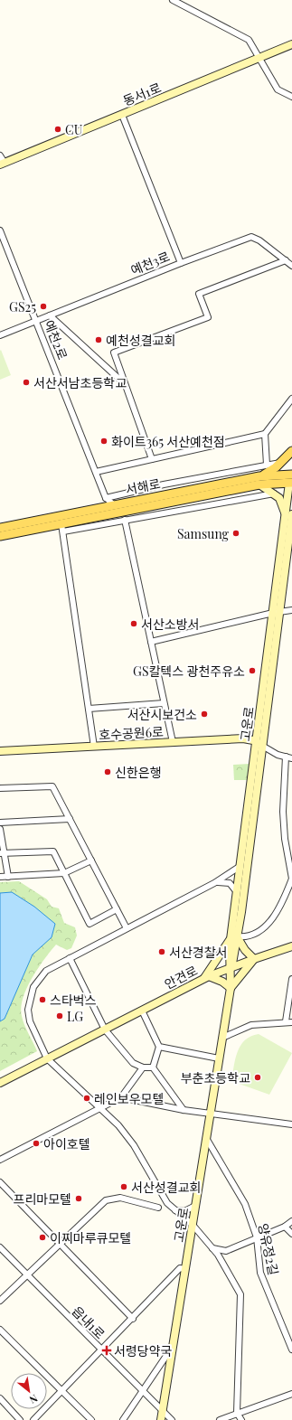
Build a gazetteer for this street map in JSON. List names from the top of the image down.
{
  "streets": {
    "main road": [
      "동서1로",
      "서해로",
      "고운로",
      "호수공원6로",
      "안견로"
    ],
    "street": [
      "예천3로",
      "예천2로",
      "양유정2길",
      "읍내1로"
    ]
  },
  "crossings": [
    ["동서1로", "예천3로"],
    ["예천3로", "예천2로"],
    ["서해로", "고운로"],
    ["고운로", "호수공원6로"],
    ["고운로", "안견로"],
    ["고운로", "양유정2길"],
    ["고운로", "읍내1로"]
  ],
  "places": {
    "other": [
      "CU",
      "GS25",
      "예천성결교회",
      "서산서남초등학교",
      "화이트365 서산예천점",
      "Samsung",
      "서산소방서",
      "GS칼텍스 광천주유소",
      "서산시보건소",
      "신한은행",
      "서산경찰서",
      "스타벅스",
      "LG",
      "부춘초등학교",
      "레인보우모텔",
      "아이호텔",
      "서산성결교회",
      "프리마모텔",
      "이찌마루큐모텔"
    ],
    "health": ["서령당약국"]
  },
  "north": "bottom right"
}
